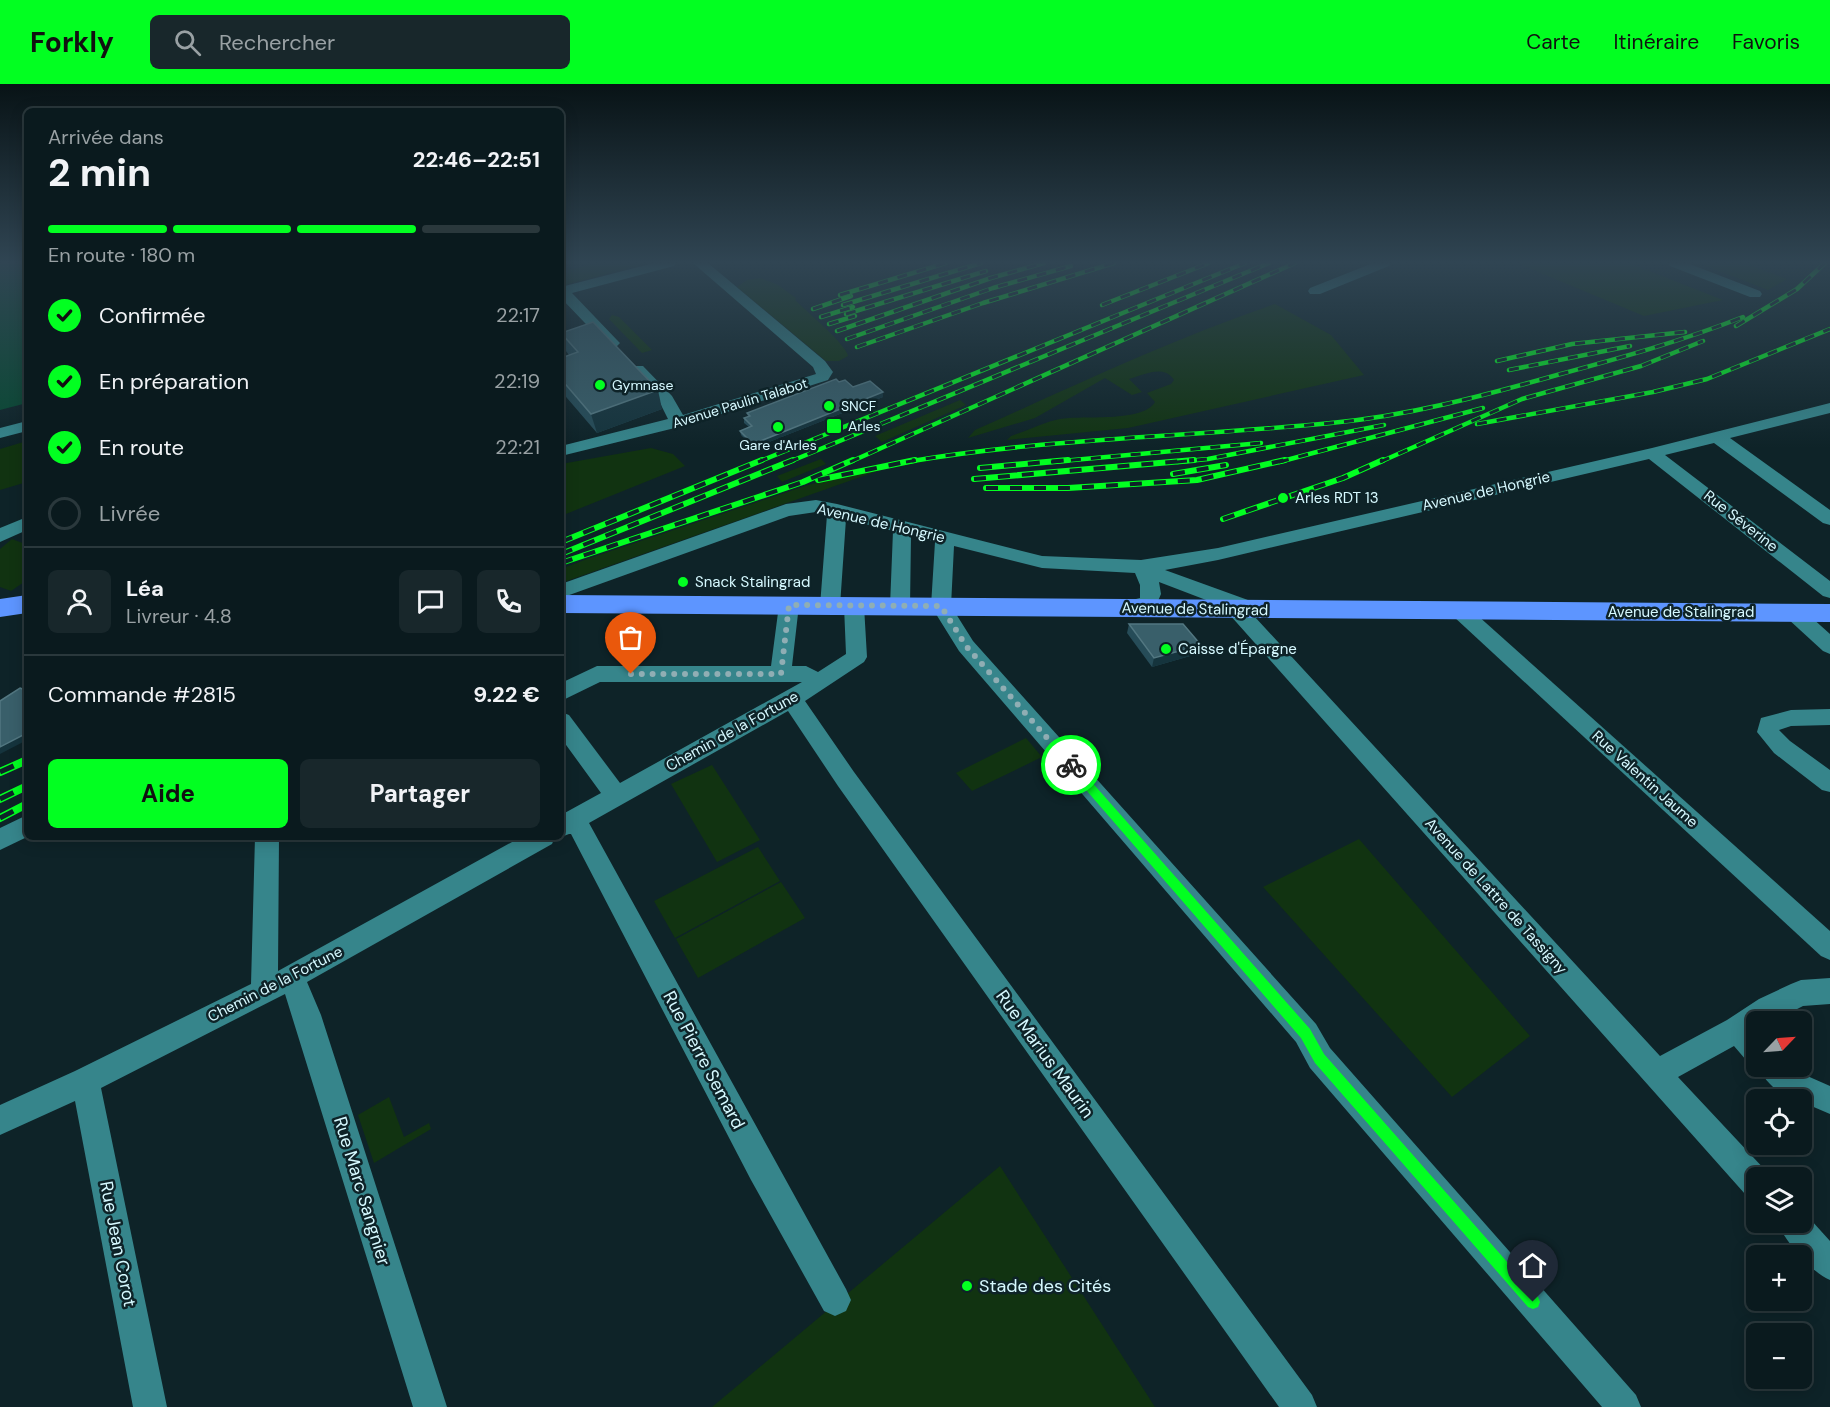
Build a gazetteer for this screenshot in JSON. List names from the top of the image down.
{
  "streets": {
    "main road": ["Avenue de Stalingrad"],
    "street": [
      "Avenue Paulin Talabot",
      "Avenue de Hongrie",
      "Rue Séverine",
      "Chemin de la Fortune",
      "Rue Valentin Jaume",
      "Avenue de Lattre de Tassigny",
      "Rue Marius Maurin",
      "Rue Pierre Semard",
      "Rue Marc Sangnier",
      "Rue Jean Corot"
    ]
  },
  "crossings": [
    ["Avenue de Hongrie", "Rue Séverine"],
    ["Avenue de Stalingrad", "Chemin de la Fortune"],
    ["Avenue de Stalingrad", "Rue Valentin Jaume"],
    ["Avenue de Stalingrad", "Avenue de Lattre de Tassigny"],
    ["Chemin de la Fortune", "Rue Marius Maurin"],
    ["Chemin de la Fortune", "Rue Pierre Semard"],
    ["Chemin de la Fortune", "Rue Marc Sangnier"],
    ["Chemin de la Fortune", "Rue Jean Corot"]
  ],
  "places": {
    "other": [
      "Gymnase",
      "SNCF",
      "Gare d'Arles",
      "Arles RDT 13",
      "Snack Stalingrad",
      "Caisse d'Épargne",
      "Stade des Cités"
    ],
    "transit": ["Arles"]
  },
  "north": "top right",
  "page": {
    "header": "Forkly",
    "search": "Rechercher",
    "nav": ["Carte", "Itinéraire", "Favoris"],
    "heading": ["2 min", "Arrivée dans", "22:46–22:51"],
    "panel": [
      "Léa",
      "Livreur · 4.8",
      "Commande #2815",
      "9.22 €"
    ],
    "bar": "En route · 180 m",
    "list": [
      ["Confirmée", "22:17"],
      ["En préparation", "22:19"],
      ["En route", "22:21"],
      "Livrée"
    ],
    "buttons": ["Aide", "Partager"],
    "map_buttons": ["+", "−"]
  }
}
